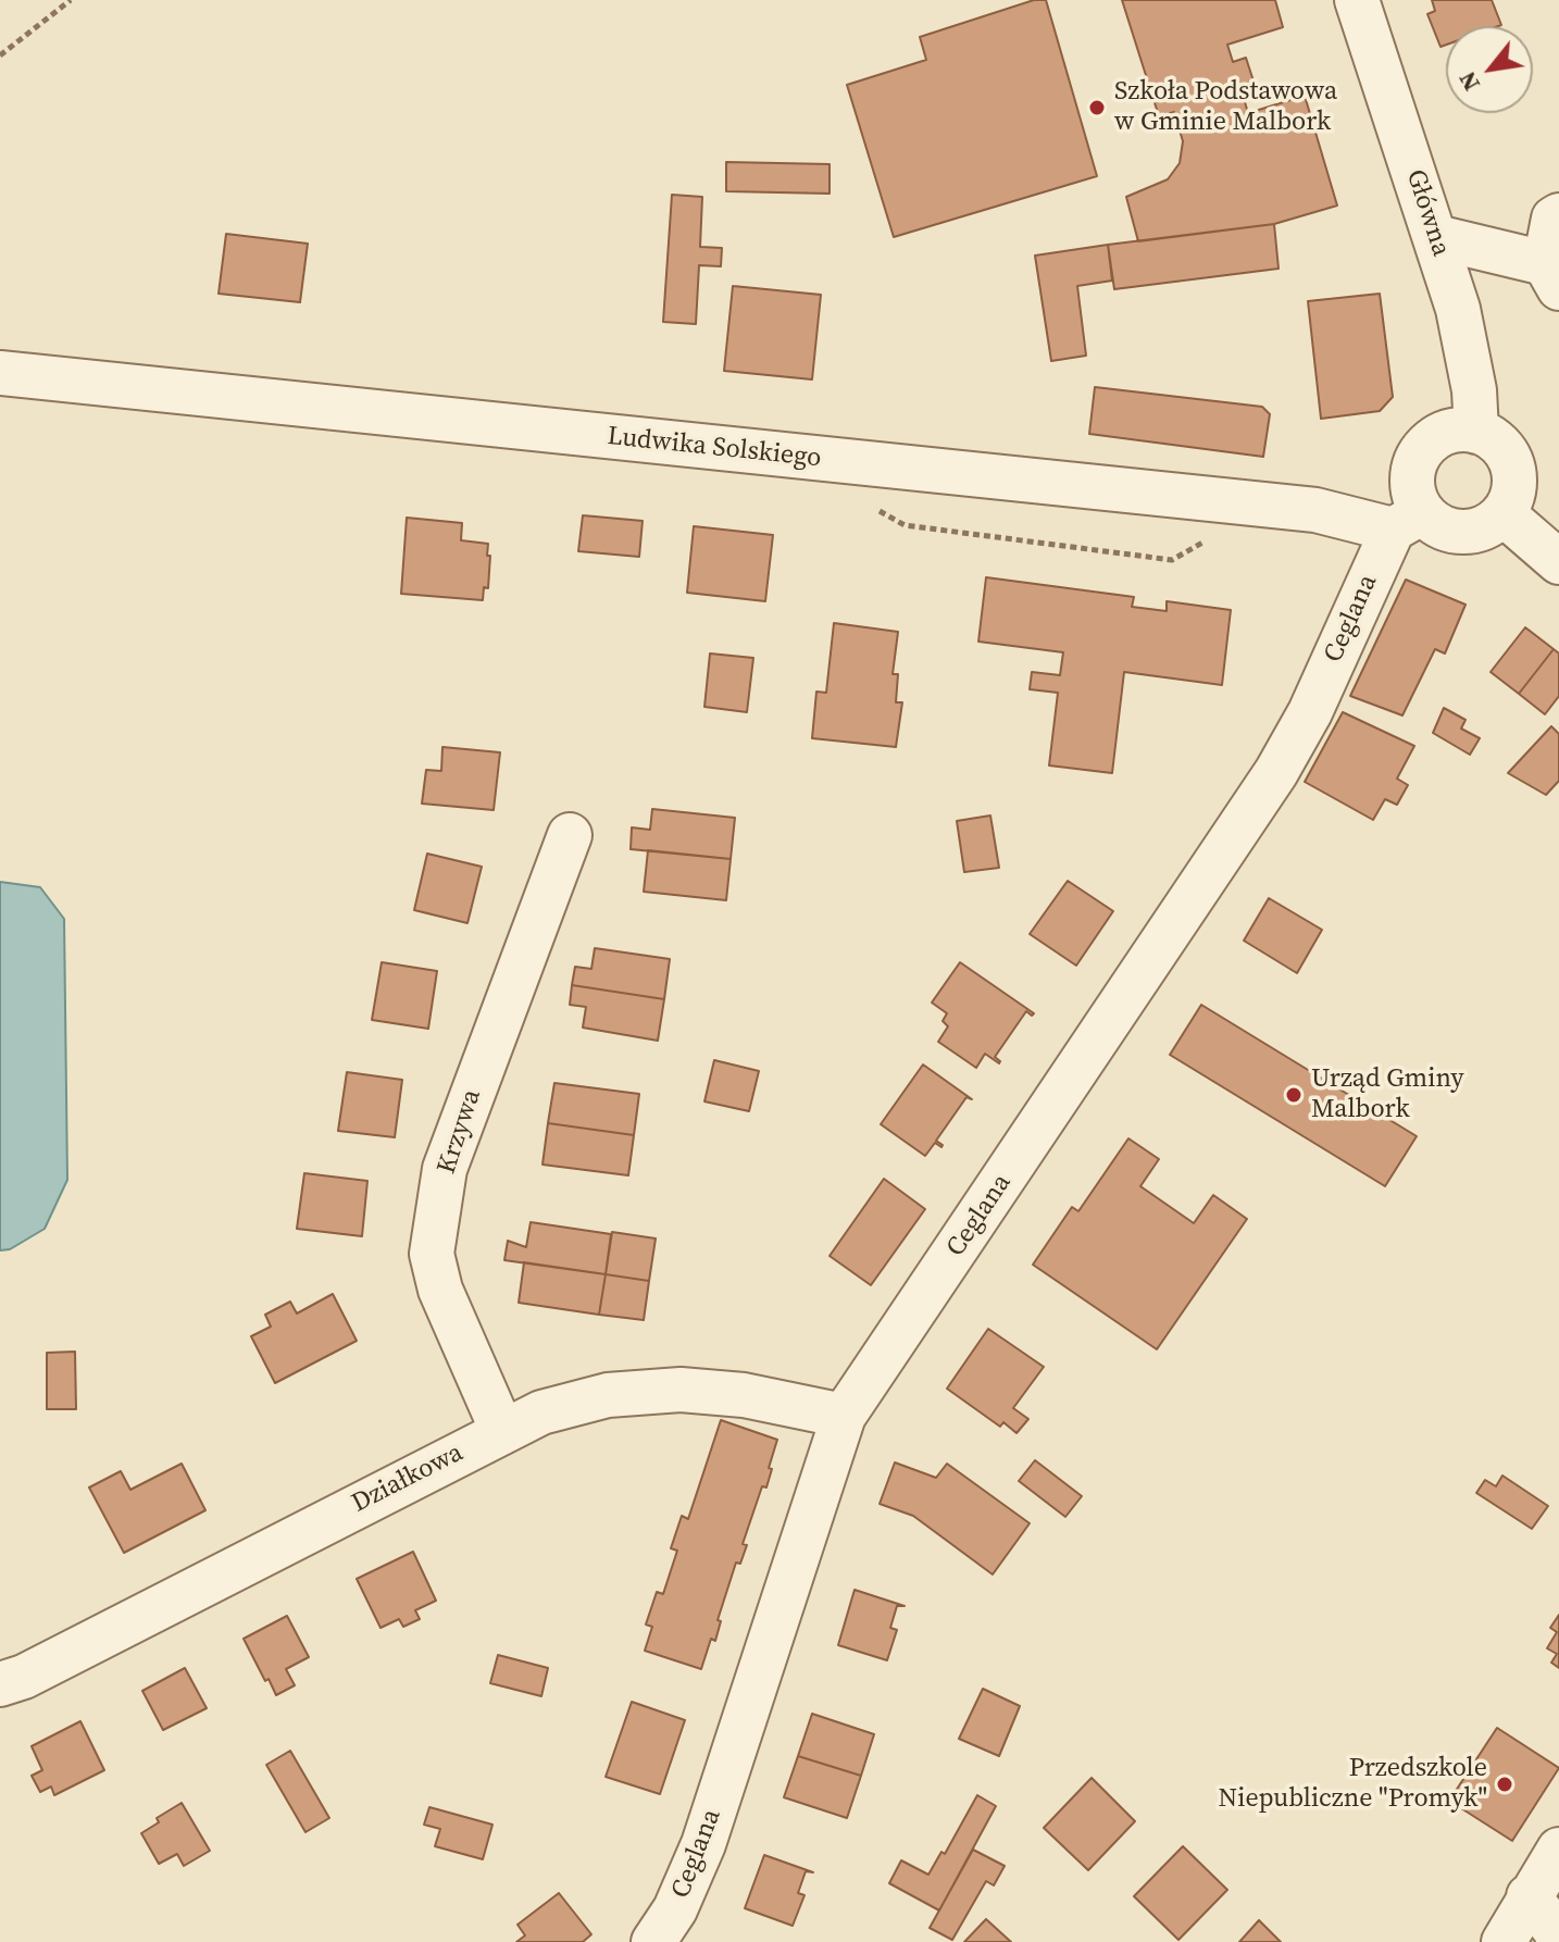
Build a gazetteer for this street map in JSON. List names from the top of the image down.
{
  "streets": {
    "street": [
      "Główna",
      "Ludwika Solskiego",
      "Ceglana",
      "Krzywa",
      "Działkowa"
    ]
  },
  "crossings": [
    ["Główna", "Ludwika Solskiego"],
    ["Główna", "Ceglana"],
    ["Ludwika Solskiego", "Ceglana"],
    ["Ceglana", "Działkowa"],
    ["Krzywa", "Działkowa"]
  ],
  "places": ["Szkoła Podstawowa w Gminie Malbork", "Urząd Gminy Malbork", "Przedszkole Niepubliczne \"Promyk\""],
  "north": "bottom left"
}
